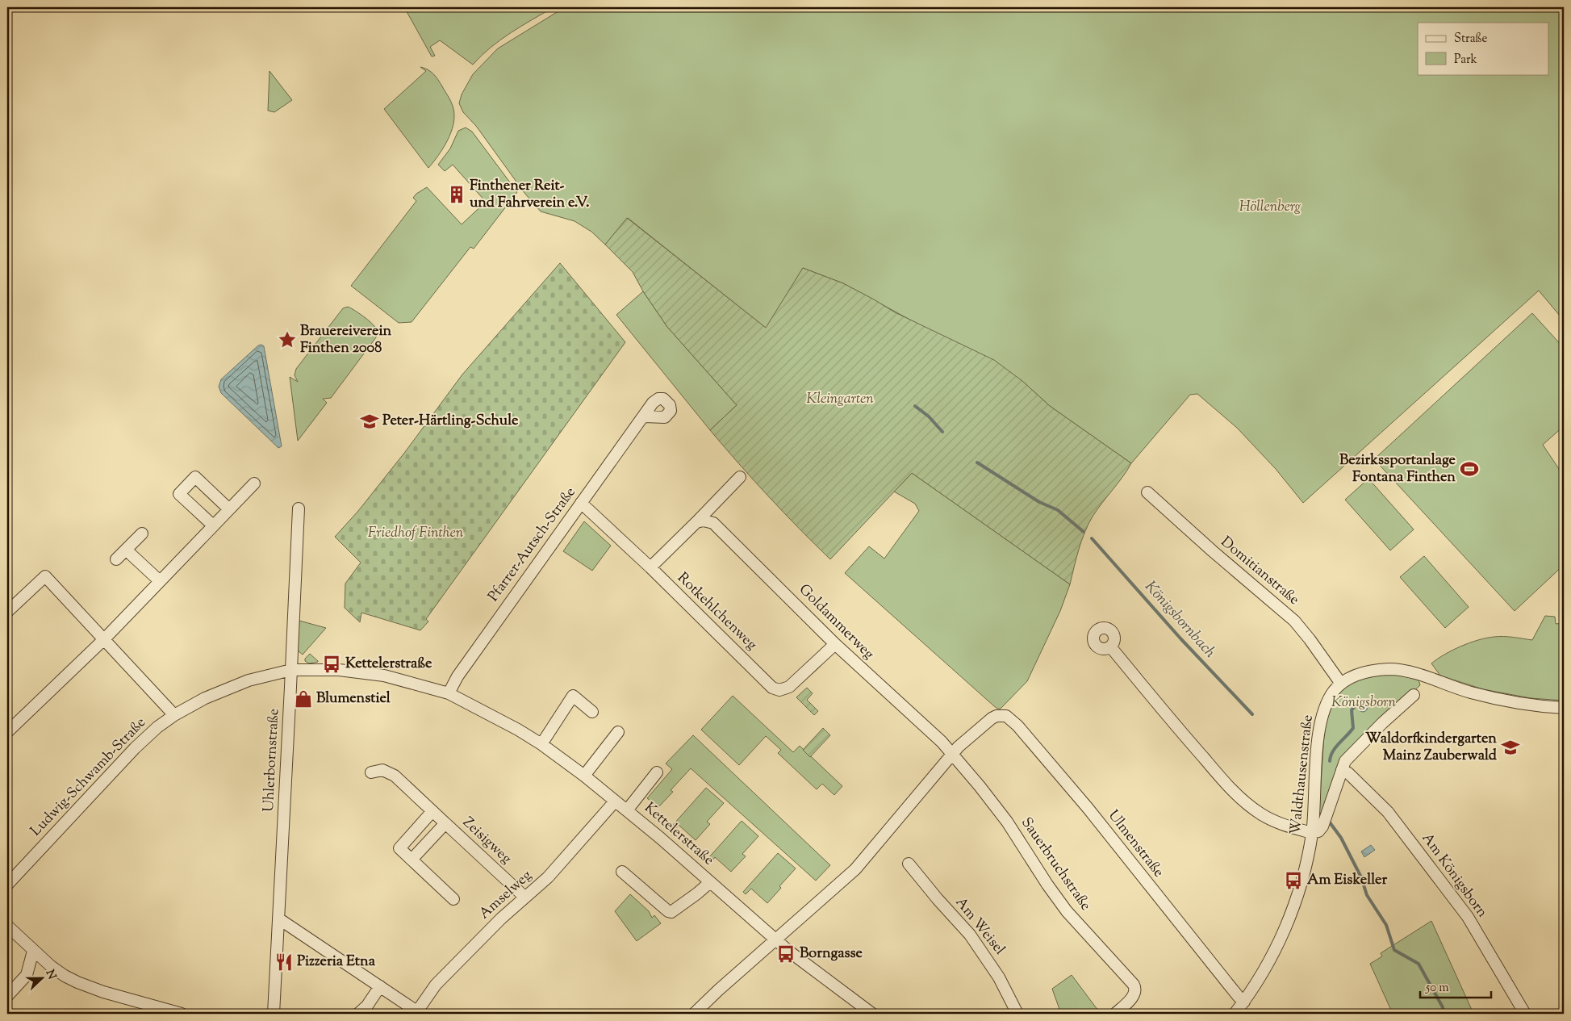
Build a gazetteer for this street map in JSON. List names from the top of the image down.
{
  "streets": {
    "street": [
      "Pfarrer-Autsch-Straße",
      "Domitianstraße",
      "Rotkehlchenweg",
      "Goldammerweg",
      "Uhlerbornstraße",
      "Waldthausenstraße",
      "Ludwig-Schwamb-Straße",
      "Kettelerstraße",
      "Zeisigweg",
      "Ulmenstraße",
      "Sauerbruchstraße",
      "Am Königsborn",
      "Amselweg",
      "Am Weisel"
    ]
  },
  "crossings": [
    ["Pfarrer-Autsch-Straße", "Rotkehlchenweg"],
    ["Pfarrer-Autsch-Straße", "Kettelerstraße"],
    ["Domitianstraße", "Waldthausenstraße"],
    ["Rotkehlchenweg", "Goldammerweg"],
    ["Goldammerweg", "Ulmenstraße"],
    ["Goldammerweg", "Sauerbruchstraße"],
    ["Uhlerbornstraße", "Ludwig-Schwamb-Straße"],
    ["Uhlerbornstraße", "Kettelerstraße"],
    ["Waldthausenstraße", "Ulmenstraße"],
    ["Ludwig-Schwamb-Straße", "Kettelerstraße"],
    ["Kettelerstraße", "Amselweg"],
    ["Zeisigweg", "Amselweg"],
    ["Ulmenstraße", "Sauerbruchstraße"]
  ],
  "water": ["Königsbornbach"],
  "parks": [
    "Höllenberg",
    "Kleingarten",
    "Friedhof Finthen",
    "Königsborn"
  ],
  "places": {
    "building": ["Finthener Reit- und Fahrverein e.V."],
    "place": ["Brauereiverein Finthen 2008"],
    "school or university": ["Peter-Härtling-Schule", "Waldorfkindergarten Mainz Zauberwald"],
    "sports": ["Bezirkssportanlage Fontana Finthen"],
    "bus stop": ["Kettelerstraße", "Am Eiskeller", "Borngasse"],
    "shop": ["Blumenstiel"],
    "restaurant": ["Pizzeria Etna"]
  },
  "legend": ["Straße", "Park"],
  "scale_bar": "50 m",
  "north": "right"
}
